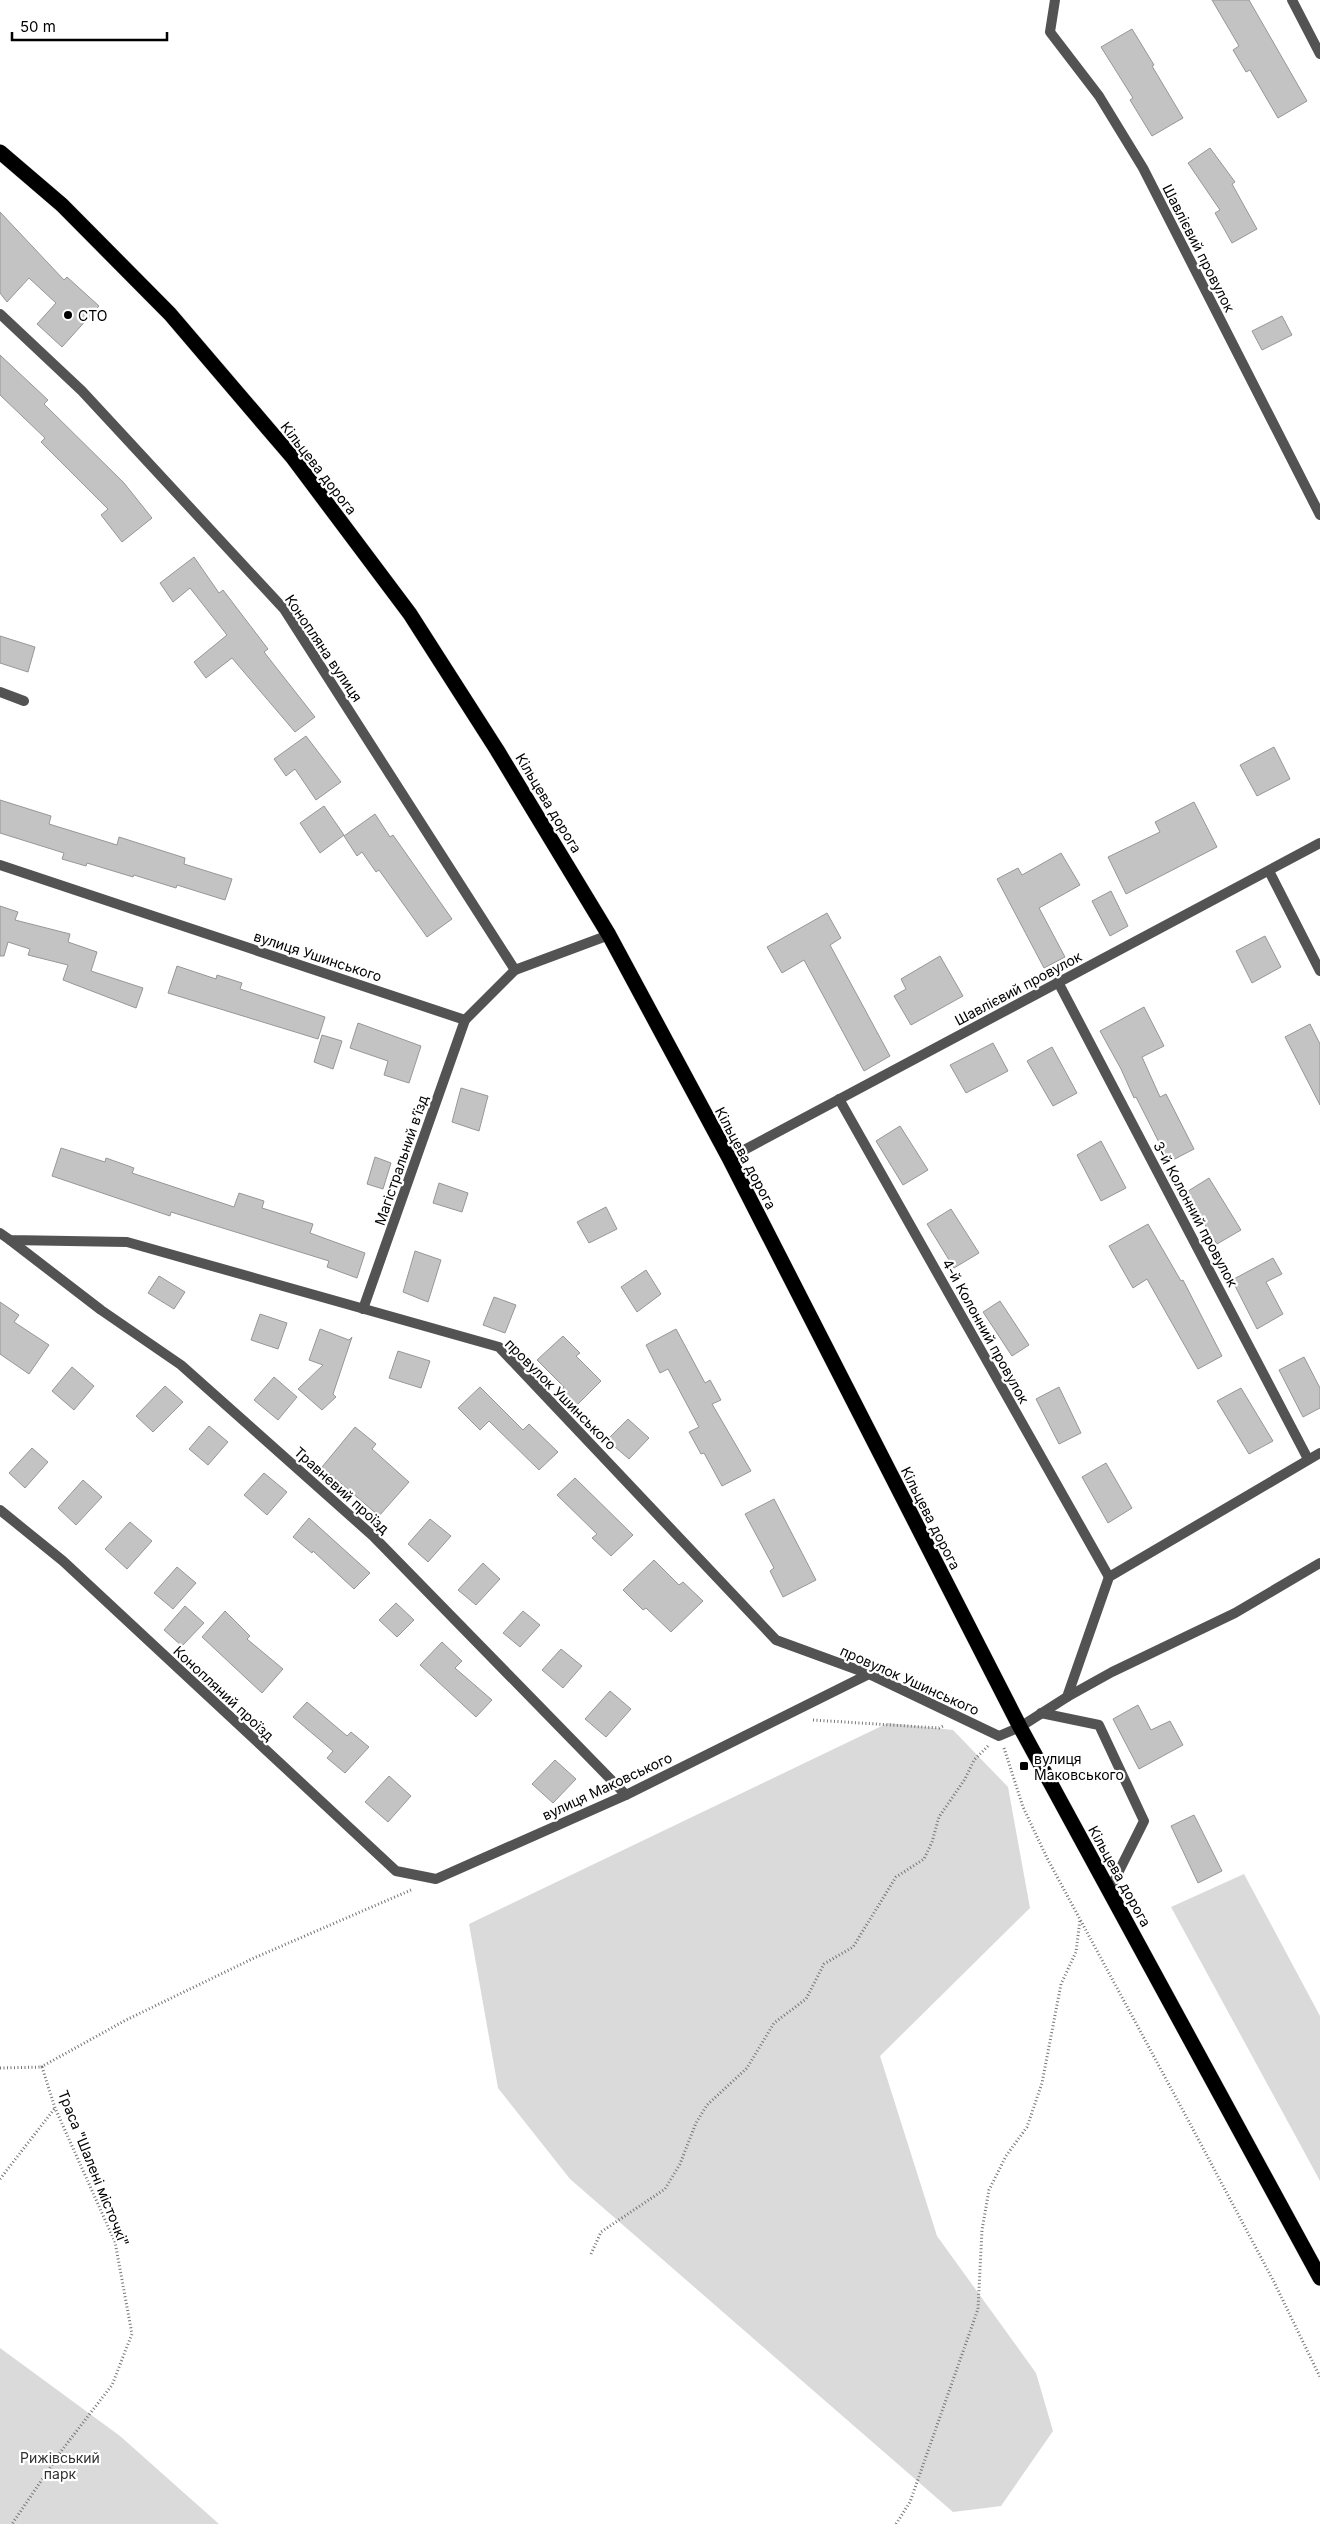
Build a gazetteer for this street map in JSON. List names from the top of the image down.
{
  "streets": {
    "highway": ["Кільцева дорога"],
    "street": [
      "Шавлієвий провулок",
      "Конопляна вулиця",
      "вулиця Ушинського",
      "Магістральний в’їзд",
      "3-й Колонний провулок",
      "4-й Колонний провулок",
      "провулок Ушинського",
      "Травневий проїзд",
      "Конопляний проїзд",
      "вулиця Маковського"
    ],
    "path": ["Траса \"Шаленi мiсточкi\""]
  },
  "crossings": [
    ["Шавлієвий провулок", "Кільцева дорога"],
    ["Шавлієвий провулок", "3-й Колонний провулок"],
    ["Шавлієвий провулок", "4-й Колонний провулок"],
    ["вулиця Ушинського", "Магістральний в’їзд"],
    ["Магістральний в’їзд", "провулок Ушинського"],
    ["провулок Ушинського", "Травневий проїзд"],
    ["провулок Ушинського", "вулиця Маковського"],
    ["Травневий проїзд", "вулиця Маковського"],
    ["Конопляний проїзд", "вулиця Маковського"]
  ],
  "parks": ["Рижівський парк"],
  "places": {
    "other": ["СТО"],
    "transit": ["вулиця Маковського"]
  },
  "scale_bar": "50 m"
}
